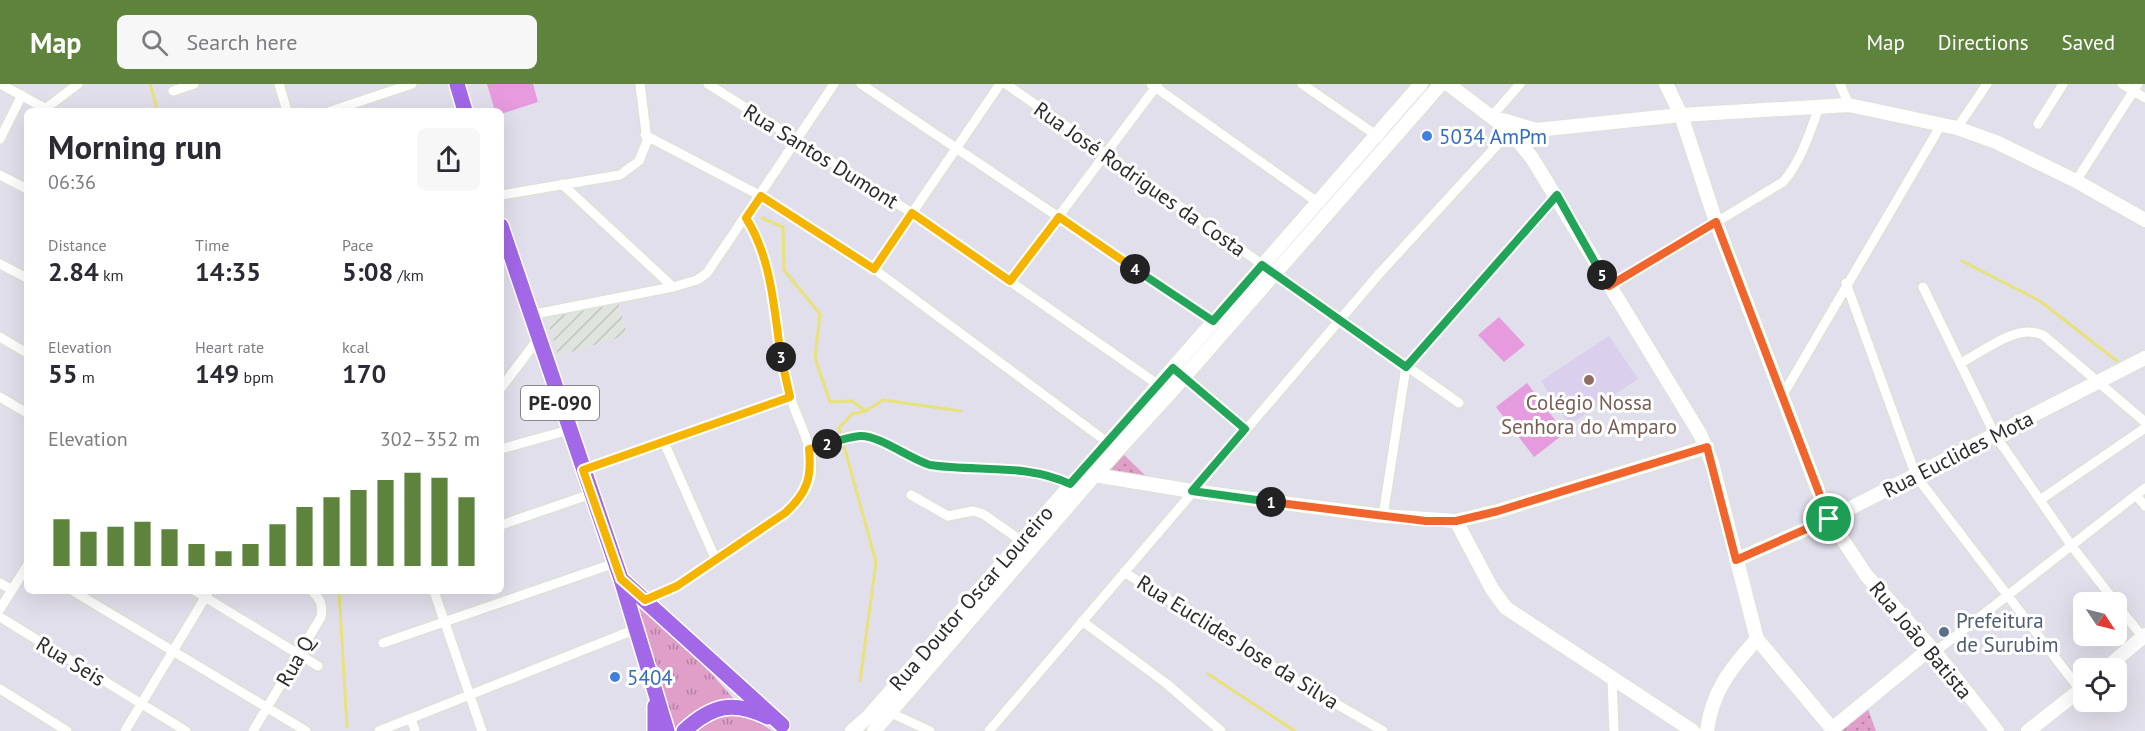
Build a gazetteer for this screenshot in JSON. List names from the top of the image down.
{
  "streets": {
    "main road": [
      "PE-090",
      "Rua Euclides Mota",
      "Rua Doutor Oscar Loureiro",
      "Rua João Batista"
    ],
    "street": [
      "Rua Santos Dumont",
      "Rua José Rodrigues da Costa",
      "Rua Euclides Jose da Silva",
      "Rua Seis",
      "Rua Q"
    ]
  },
  "crossings": [
    ["Rua Santos Dumont", "Rua Doutor Oscar Loureiro"],
    ["Rua José Rodrigues da Costa", "Rua Doutor Oscar Loureiro"],
    ["Rua Euclides Mota", "Rua João Batista"]
  ],
  "places": [
    "5034 AmPm",
    "Colégio Nossa Senhora do Amparo",
    "Prefeitura de Surubim",
    "5404"
  ],
  "north": "bottom right",
  "page": {
    "header": "Map",
    "search": "Search here",
    "nav": ["Map", "Directions", "Saved"],
    "heading": ["Morning run", "06:36"],
    "stats": [
      ["Distance", "2.84 km"],
      ["Time", "14:35"],
      ["Pace", "5:08 /km"],
      ["Elevation", "55 m"],
      ["Heart rate", "149 bpm"],
      ["kcal", "170"]
    ],
    "pins": [
      "4",
      "5",
      "3",
      "2",
      "1"
    ],
    "chart": ["Elevation", "302–352 m"]
  }
}
